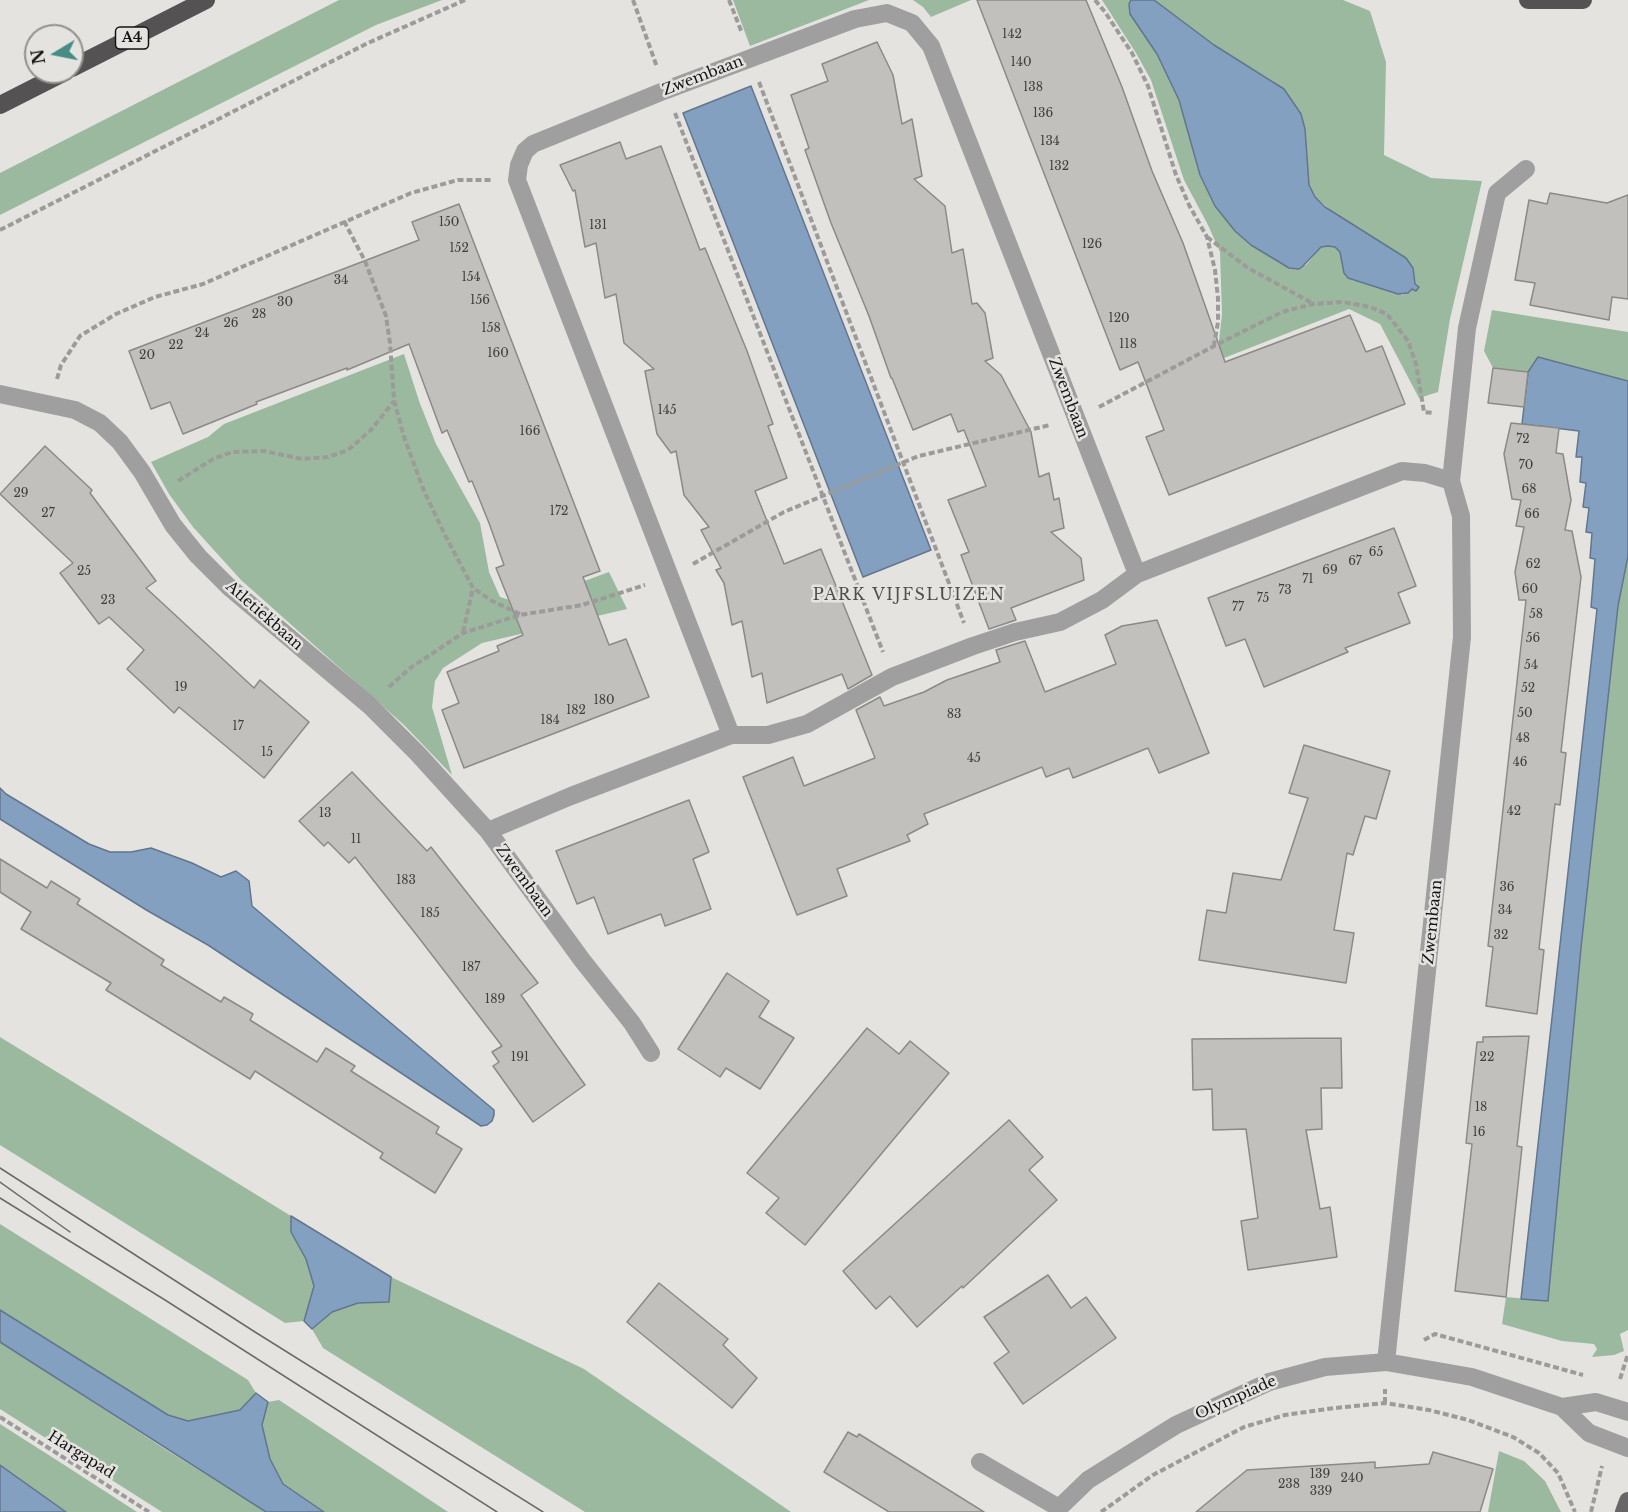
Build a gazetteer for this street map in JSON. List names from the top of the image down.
{
  "streets": {
    "highway": ["A4"],
    "street": ["Zwembaan", "Atletiekbaan", "Olympiade"],
    "path": ["Hargapad"]
  },
  "crossings": [
    ["Zwembaan", "Atletiekbaan"],
    ["Zwembaan", "Olympiade"]
  ],
  "districts": ["PARK VIJFSLUIZEN"],
  "house_numbers": [
    "142",
    "140",
    "138",
    "136",
    "134",
    "132",
    "150",
    "131",
    "126",
    "152",
    "154",
    "34",
    "156",
    "30",
    "28",
    "120",
    "26",
    "158",
    "24",
    "118",
    "22",
    "160",
    "20",
    "145",
    "166",
    "72",
    "70",
    "68",
    "29",
    "172",
    "27",
    "66",
    "65",
    "67",
    "62",
    "69",
    "25",
    "71",
    "60",
    "73",
    "75",
    "23",
    "77",
    "58",
    "56",
    "54",
    "19",
    "52",
    "180",
    "182",
    "50",
    "83",
    "184",
    "17",
    "48",
    "15",
    "45",
    "46",
    "42",
    "13",
    "11",
    "183",
    "36",
    "34",
    "185",
    "32",
    "187",
    "189",
    "191",
    "22",
    "18",
    "16",
    "139",
    "240",
    "238",
    "339"
  ],
  "north": "left"
}
